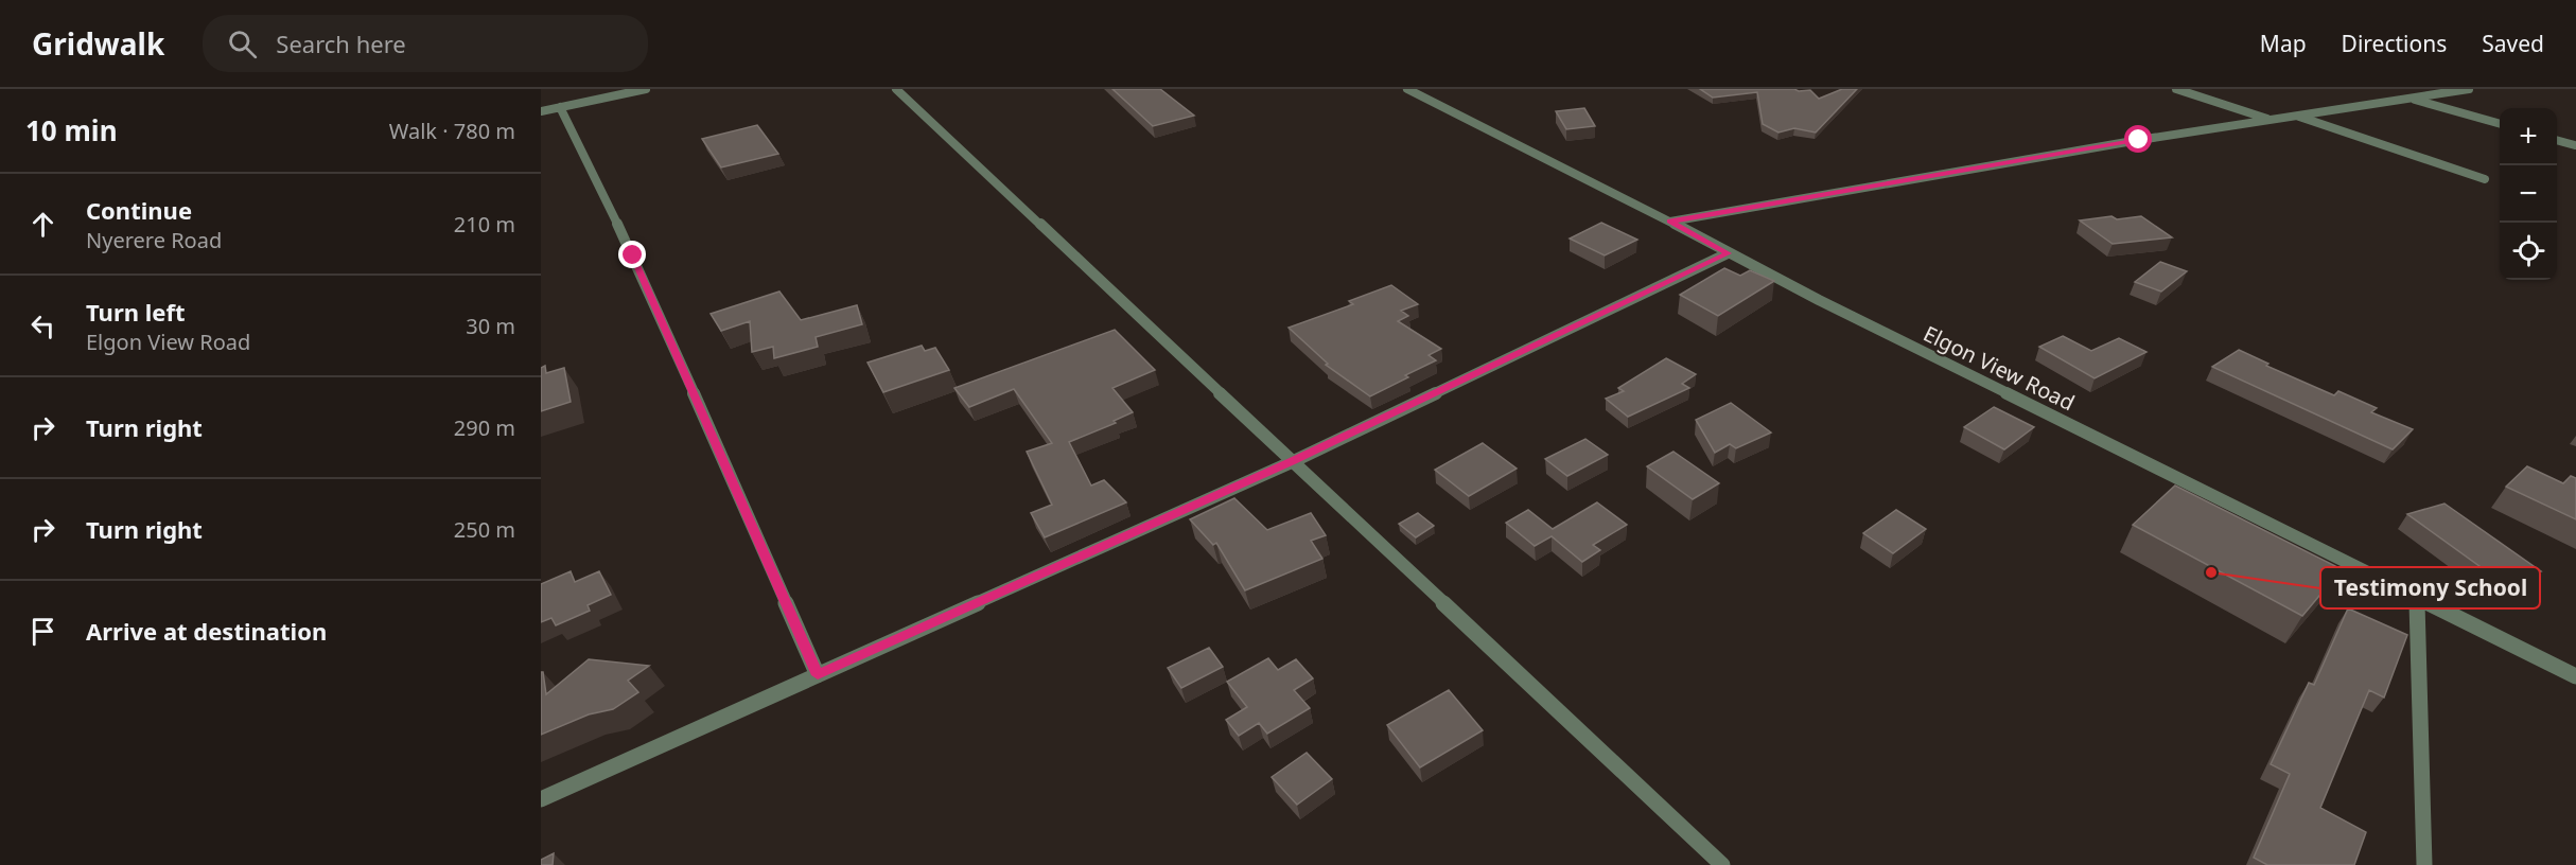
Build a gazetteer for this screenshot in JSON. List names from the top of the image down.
{
  "streets": {
    "street": ["Elgon View Road"]
  },
  "places": ["Testimony School"],
  "page": {
    "header": "Gridwalk",
    "search": "Search here",
    "nav": ["Map", "Directions", "Saved"],
    "heading": ["10 min", "Walk · 780 m"],
    "map_buttons": ["+", "−"],
    "list": [
      ["Continue", "Nyerere Road", "210 m"],
      ["Turn left", "Elgon View Road", "30 m"],
      ["Turn right", "290 m"],
      ["Turn right", "250 m"],
      "Arrive at destination"
    ]
  }
}
